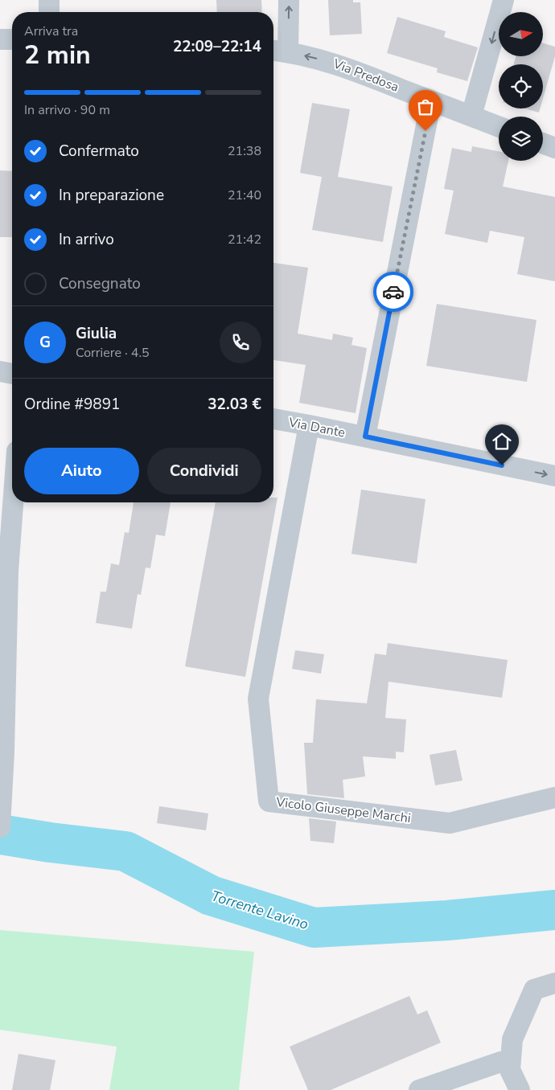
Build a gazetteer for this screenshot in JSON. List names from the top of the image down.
{
  "streets": {
    "street": ["Via Predosa", "Via Dante", "Vicolo Giuseppe Marchi"]
  },
  "crossings": [
    ["Via Dante", "Vicolo Giuseppe Marchi"]
  ],
  "one_way": ["Via Predosa", "Via Dante"],
  "water": ["Torrente Lavino"],
  "north": "right",
  "page": {
    "heading": ["2 min", "Arriva tra", "22:09–22:14"],
    "panel": [
      "Giulia",
      "Corriere · 4.5",
      "Ordine #9891",
      "32.03 €"
    ],
    "bar": "In arrivo · 90 m",
    "list": [
      ["Confermato", "21:38"],
      ["In preparazione", "21:40"],
      ["In arrivo", "21:42"],
      "Consegnato"
    ],
    "round": "G",
    "buttons": ["Aiuto", "Condividi"]
  }
}
